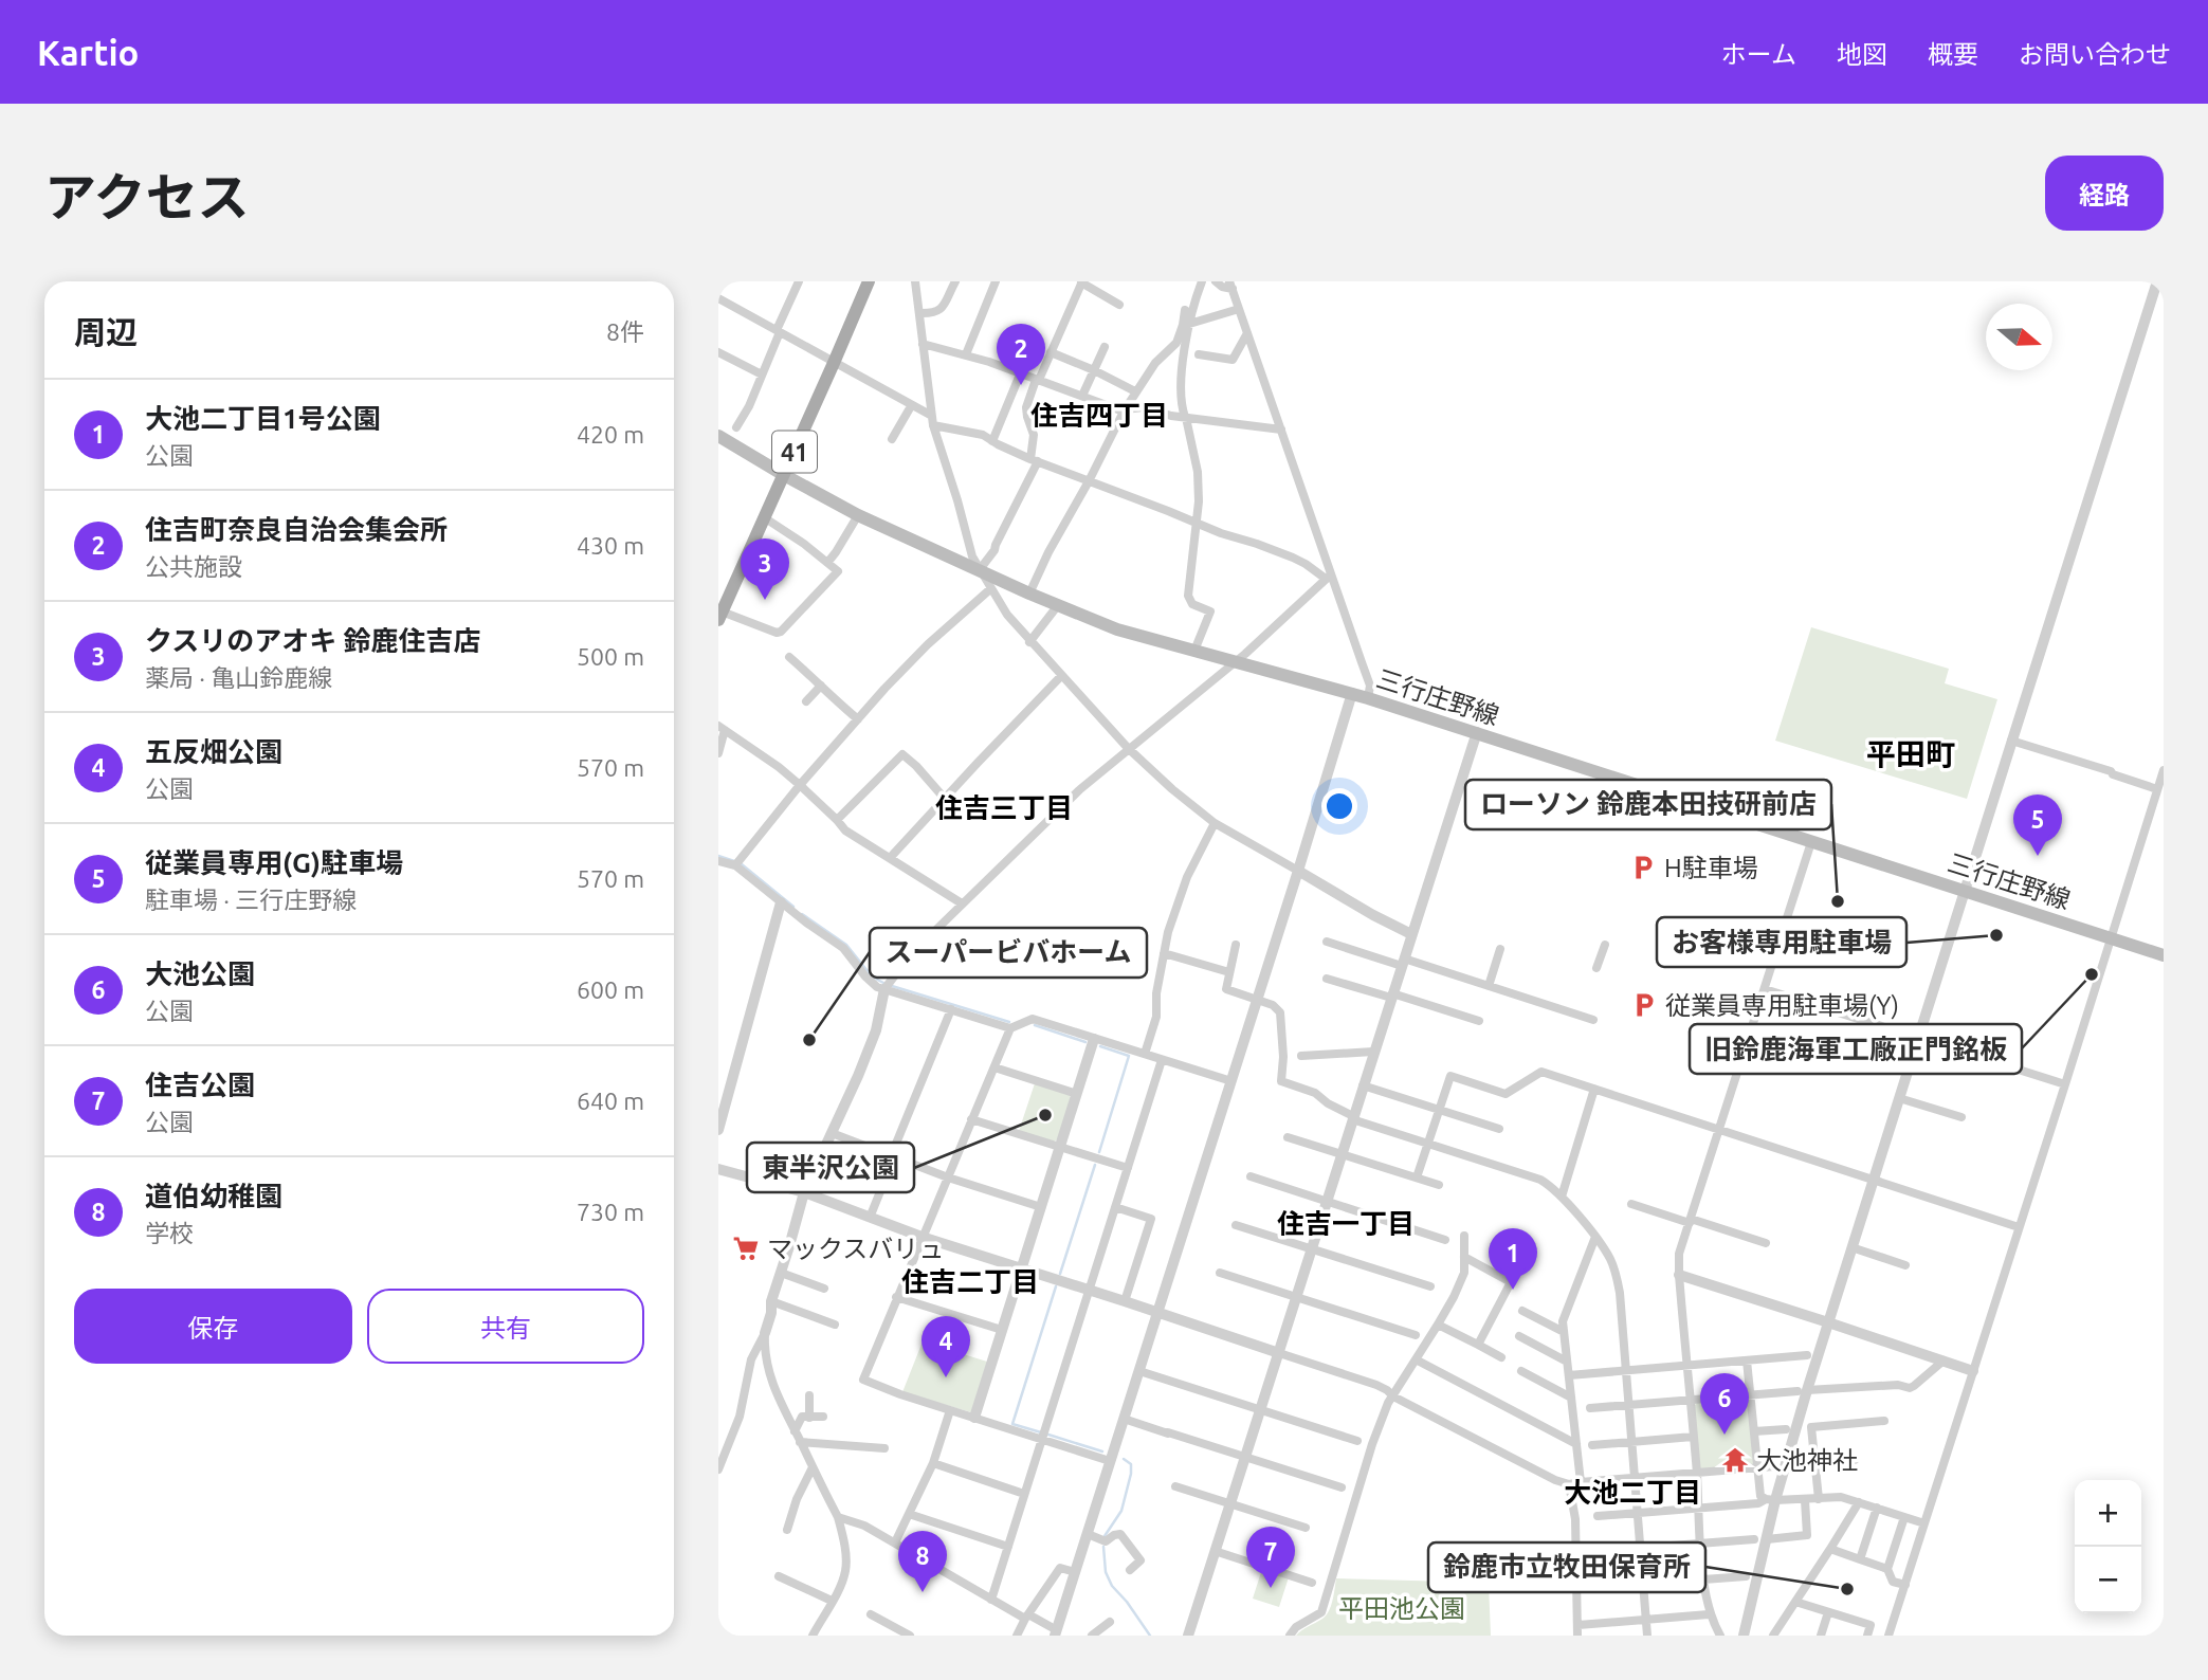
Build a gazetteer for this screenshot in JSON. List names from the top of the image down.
{
  "streets": {
    "main road": ["41", "三行庄野線"]
  },
  "crossings": [
    ["41", "三行庄野線"]
  ],
  "districts": [
    "住吉四丁目",
    "平田町",
    "住吉三丁目",
    "住吉一丁目",
    "住吉二丁目",
    "大池二丁目"
  ],
  "parks": ["平田池公園"],
  "places": {
    "parking": ["H駐車場", "従業員専用駐車場(Y)"],
    "other": [
      "ローソン 鈴鹿本田技研前店",
      "お客様専用駐車場",
      "旧鈴鹿海軍工廠正門銘板",
      "スーパービバホーム",
      "東半沢公園",
      "鈴鹿市立牧田保育所"
    ],
    "supermarket": ["マックスバリュ"],
    "temple": ["大池神社"]
  },
  "north": "right",
  "page": {
    "header": "Kartio",
    "nav": [
      "ホーム",
      "地図",
      "概要",
      "お問い合わせ"
    ],
    "title": "アクセス",
    "buttons": [
      "経路",
      ["保存", "共有"]
    ],
    "heading": ["周辺", "8件"],
    "pins": [
      "2",
      "3",
      "5",
      "1",
      "4",
      "6",
      "7",
      "8"
    ],
    "list": [
      {
        "mark": "1",
        "name": "大池二丁目1号公園",
        "note": "公園",
        "value": "420 m"
      },
      {
        "mark": "2",
        "name": "住吉町奈良自治会集会所",
        "note": "公共施設",
        "value": "430 m"
      },
      {
        "mark": "3",
        "name": "クスリのアオキ 鈴鹿住吉店",
        "note": "薬局 · 亀山鈴鹿線",
        "value": "500 m"
      },
      {
        "mark": "4",
        "name": "五反畑公園",
        "note": "公園",
        "value": "570 m"
      },
      {
        "mark": "5",
        "name": "従業員専用(G)駐車場",
        "note": "駐車場 · 三行庄野線",
        "value": "570 m"
      },
      {
        "mark": "6",
        "name": "大池公園",
        "note": "公園",
        "value": "600 m"
      },
      {
        "mark": "7",
        "name": "住吉公園",
        "note": "公園",
        "value": "640 m"
      },
      {
        "mark": "8",
        "name": "道伯幼稚園",
        "note": "学校",
        "value": "730 m"
      }
    ],
    "map_buttons": ["+", "−"]
  }
}
